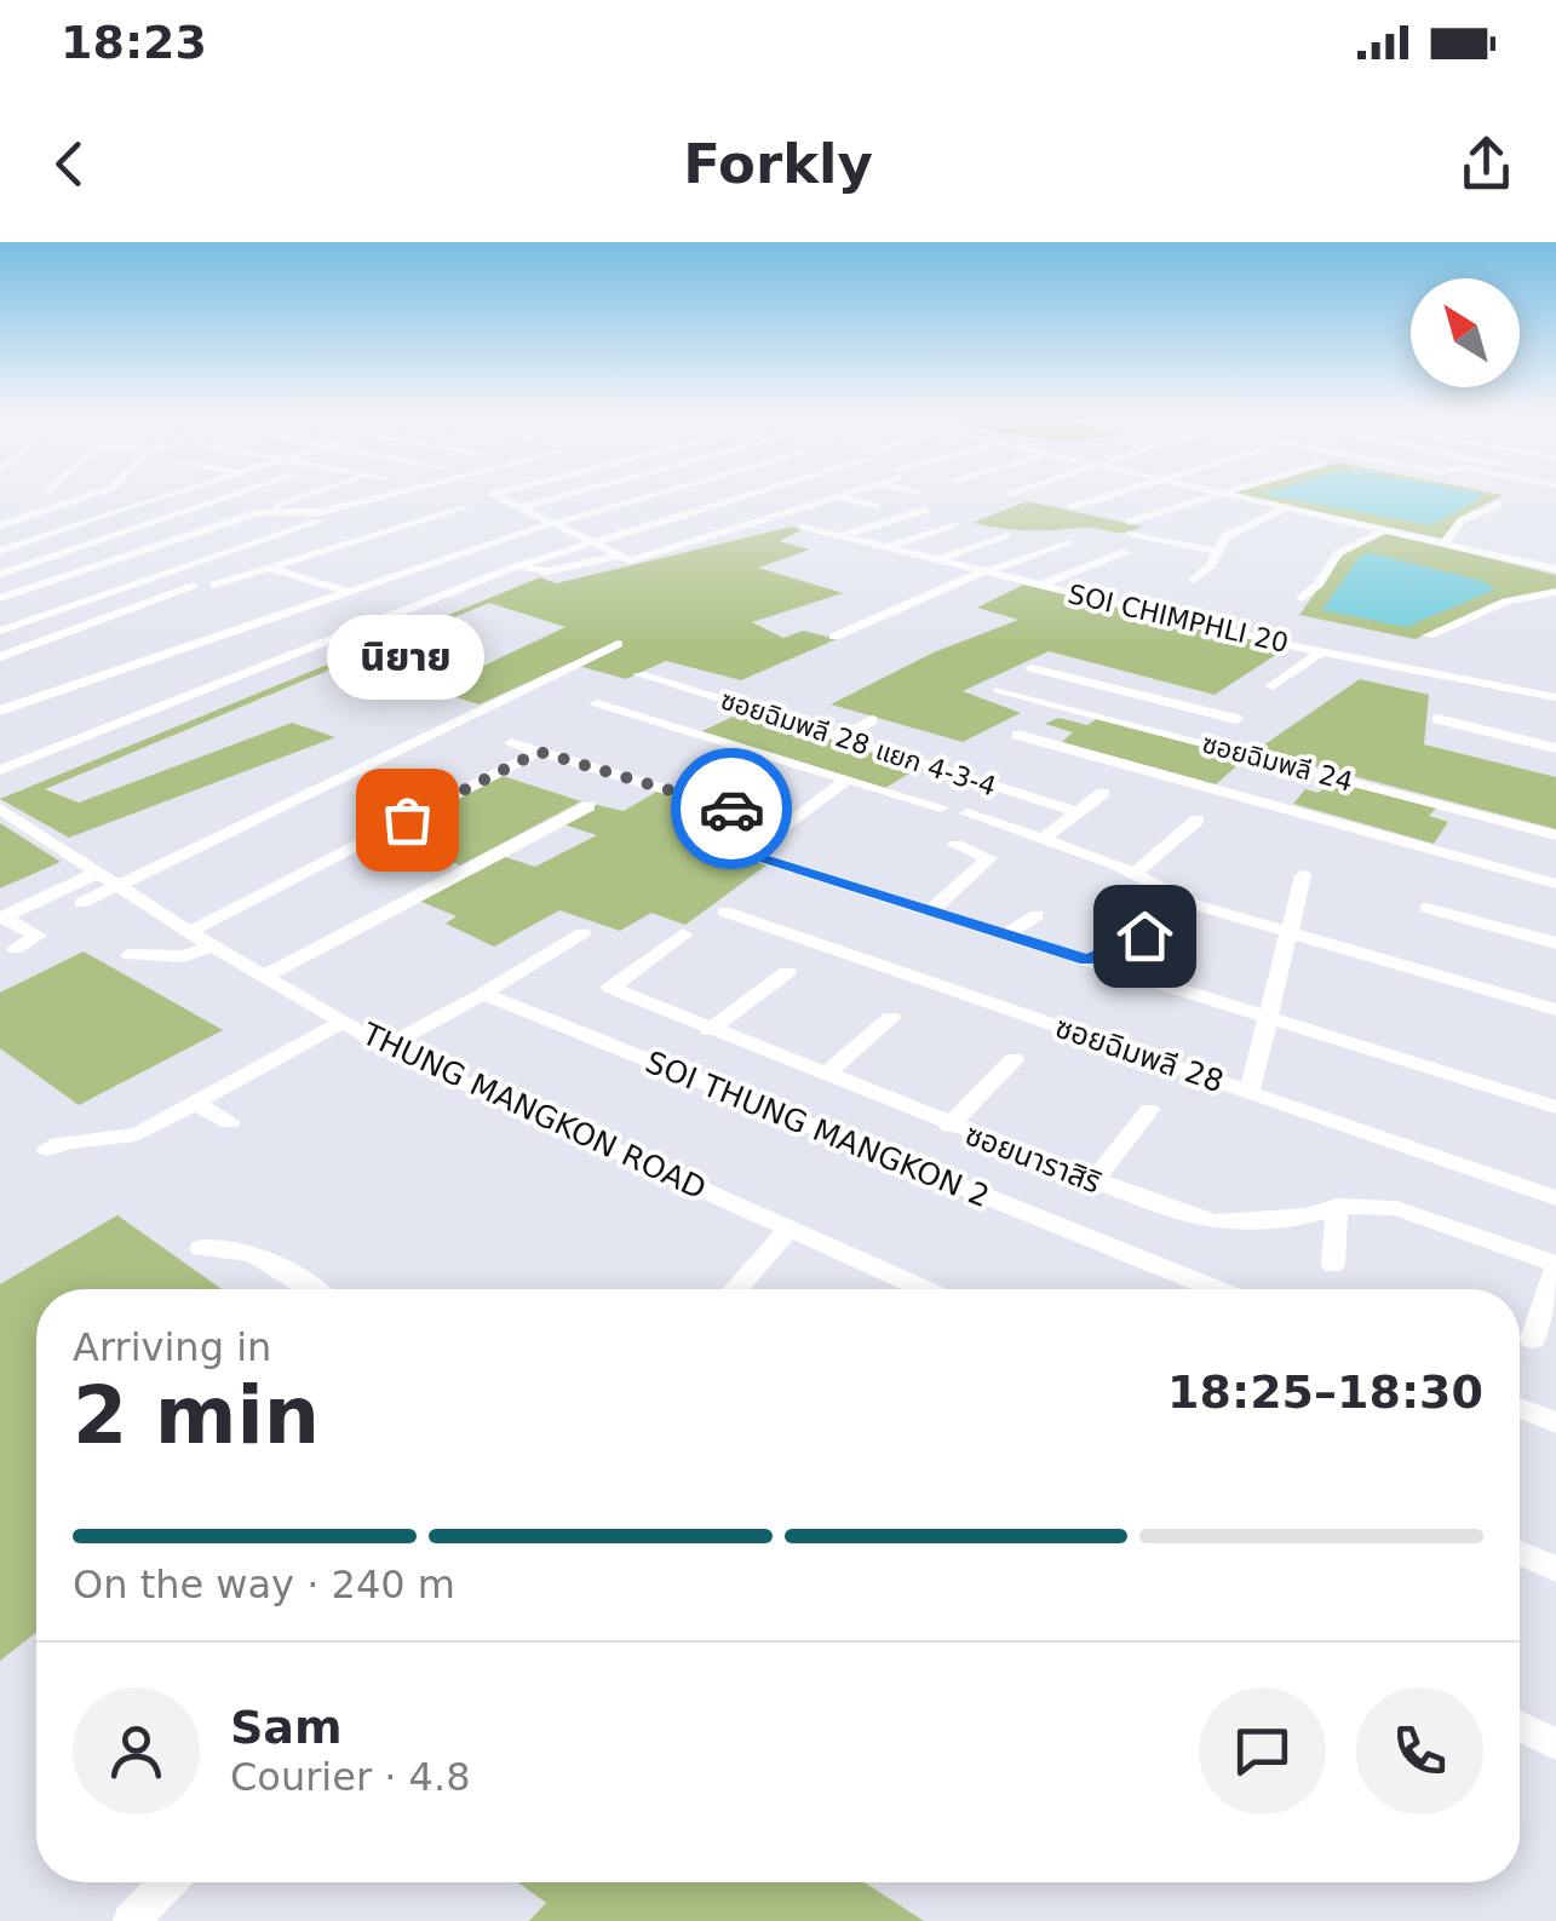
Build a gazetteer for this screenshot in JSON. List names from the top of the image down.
{
  "streets": {
    "street": [
      "SOI CHIMPHLI 20",
      "ซอยฉิมพลี 28 แยก 4-3-4",
      "ซอยฉิมพลี 24",
      "ซอยฉิมพลี 28",
      "THUNG MANGKON ROAD",
      "SOI THUNG MANGKON 2",
      "ซอยนาราสิริ"
    ]
  },
  "places": ["นิยาย"],
  "north": "top left",
  "page": {
    "status": "18:23",
    "header": "Forkly",
    "bubble": "นิยาย",
    "heading": ["2 min", "Arriving in", "18:25–18:30"],
    "panel": ["Sam", "Courier · 4.8"],
    "bar": "On the way · 240 m"
  }
}
